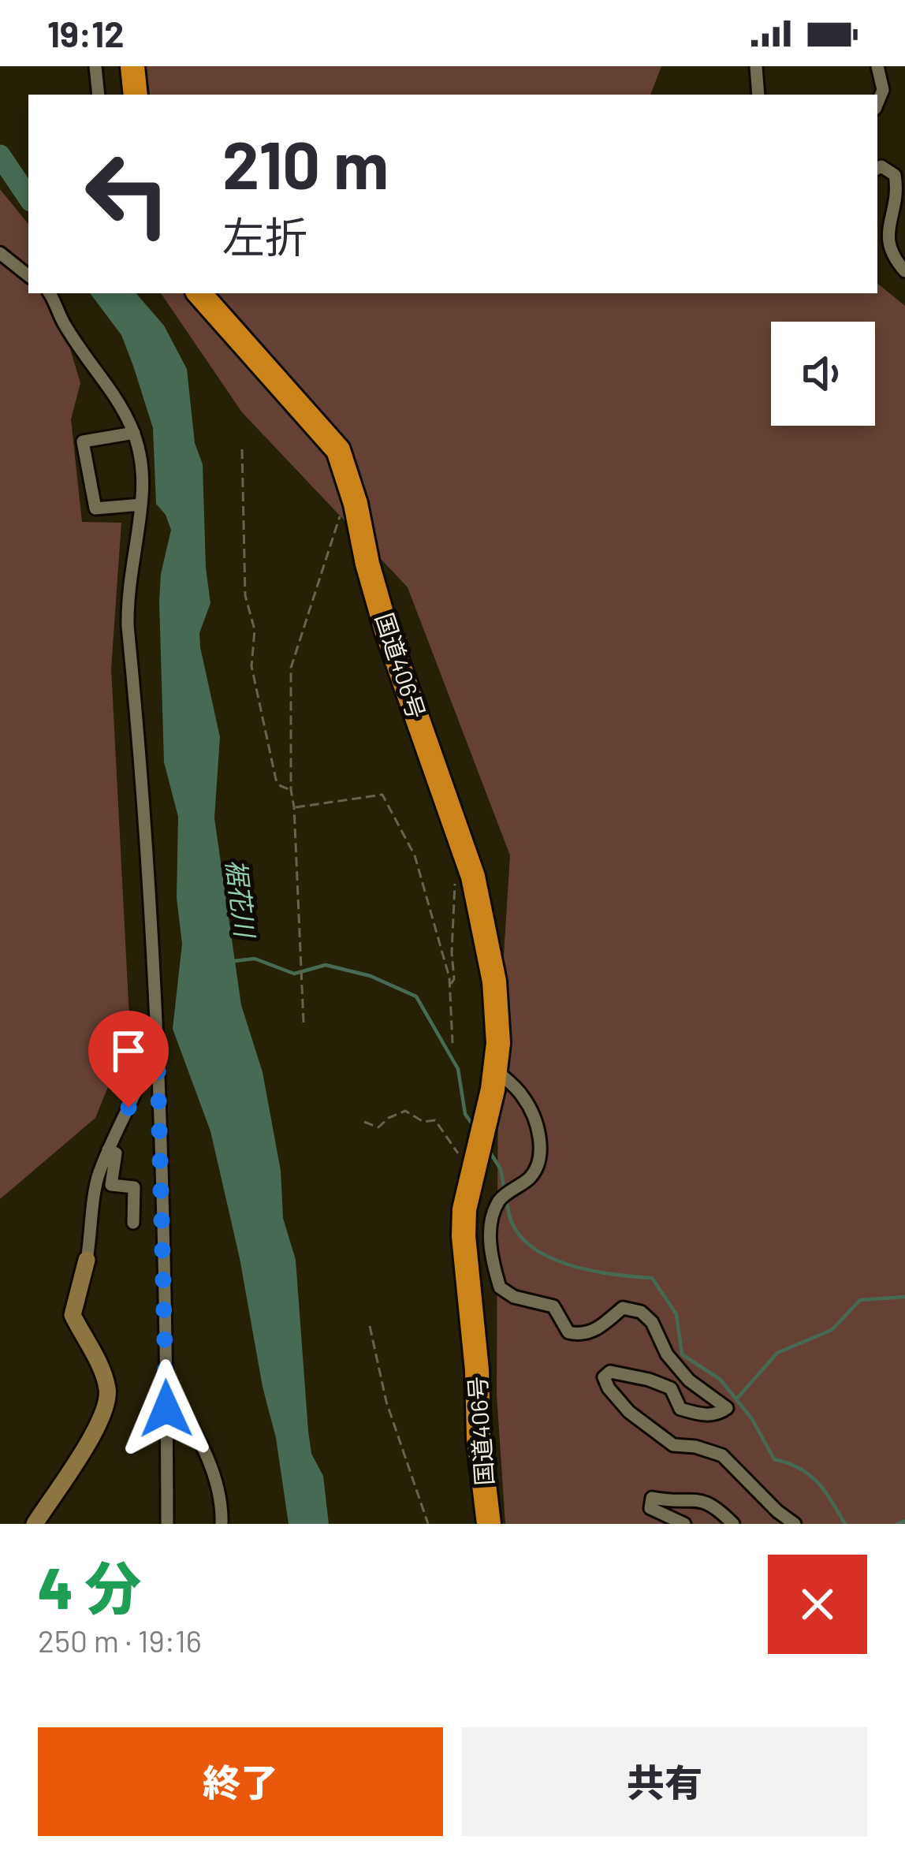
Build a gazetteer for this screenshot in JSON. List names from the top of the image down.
{
  "streets": {
    "highway": ["国道406号"]
  },
  "water": ["裾花川"],
  "page": {
    "status": "19:12",
    "turn": ["210 m", "左折"],
    "heading": ["4 分", "250 m · 19:16"],
    "buttons": ["終了", "共有"]
  }
}
